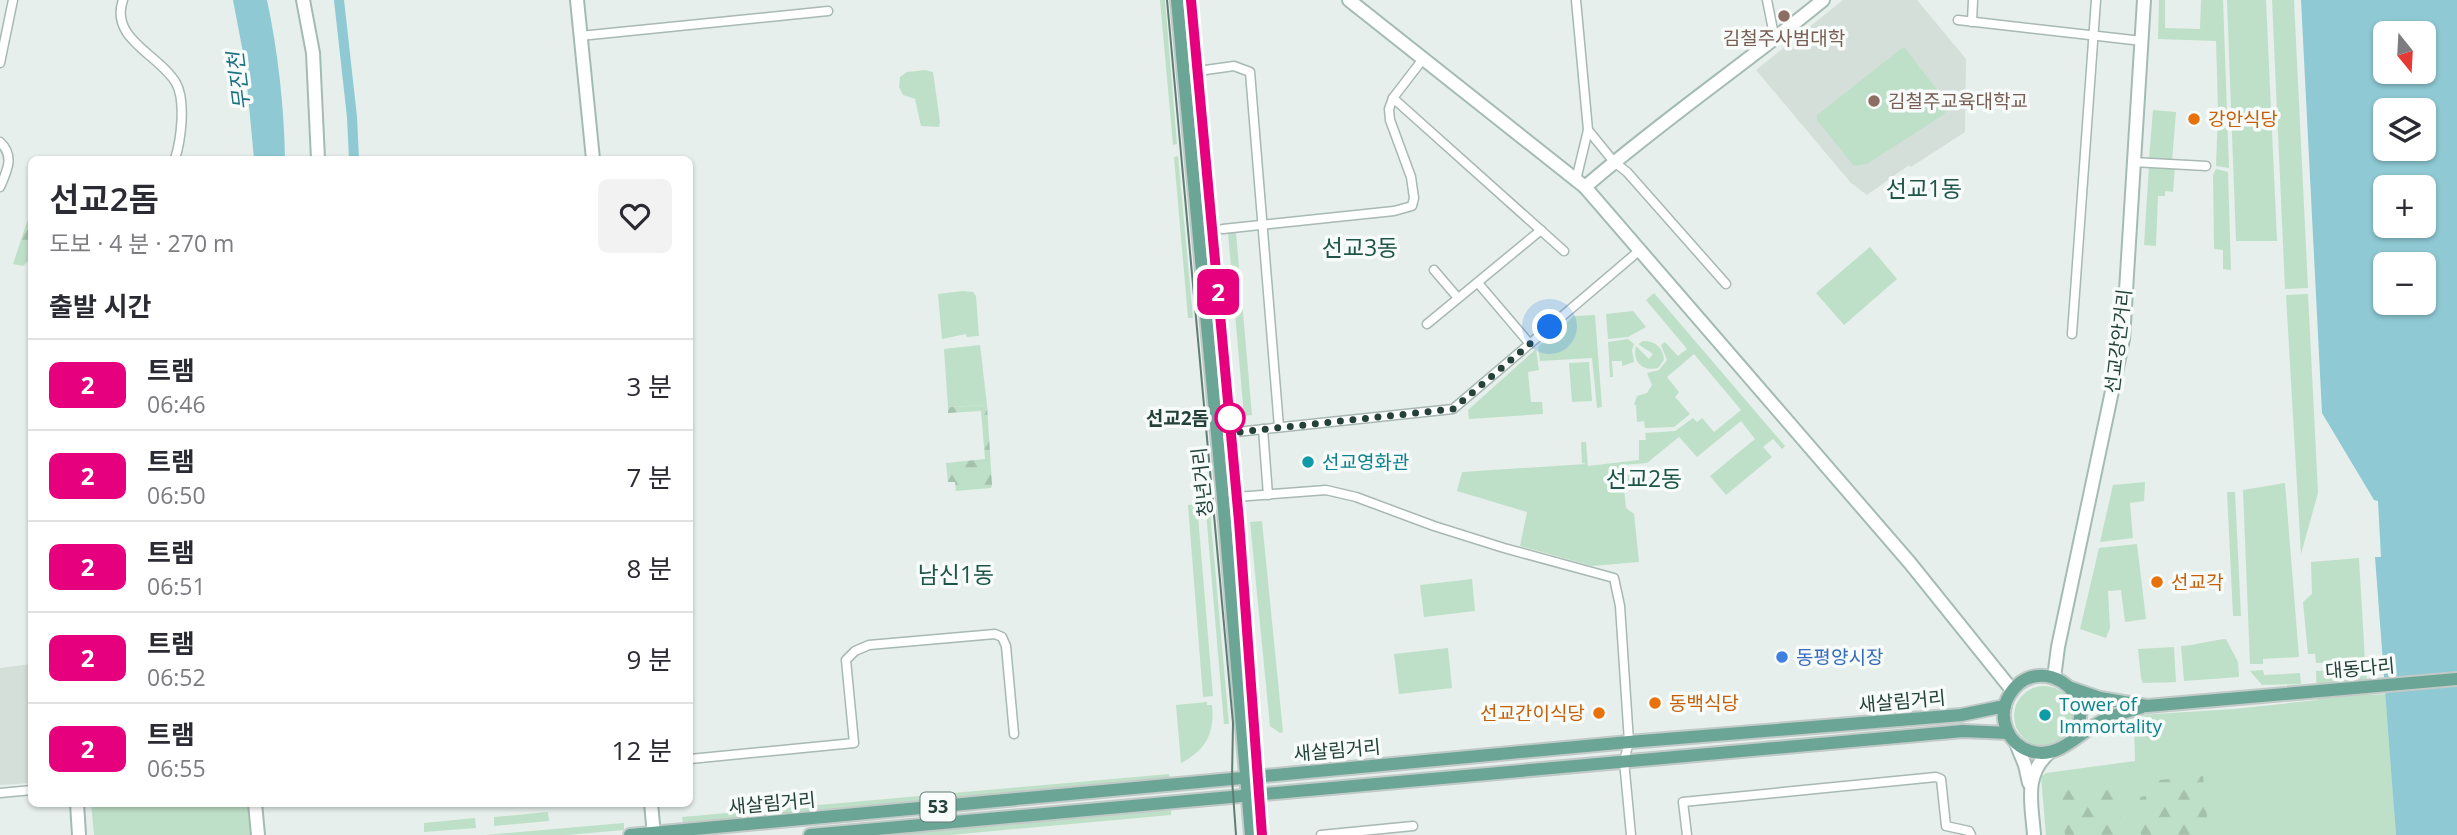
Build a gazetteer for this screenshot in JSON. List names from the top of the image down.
{
  "streets": {
    "main road": [
      "선교강안거리",
      "청년거리",
      "대동다리",
      "새살림거리",
      "53"
    ]
  },
  "crossings": [
    ["선교강안거리", "새살림거리"],
    ["청년거리", "새살림거리"]
  ],
  "districts": [
    "선교1동",
    "선교3동",
    "선교2동",
    "남신1동"
  ],
  "water": ["무진천"],
  "places": [
    "김철주사범대학",
    "김철주교육대학교",
    "강안식당",
    "선교2돔",
    "선교영화관",
    "선교각",
    "동평양시장",
    "동백식당",
    "선교간이식당",
    "Tower of Immortality"
  ],
  "lines": ["tram line 2"],
  "north": "bottom",
  "page": {
    "on_map": "2",
    "map_buttons": ["+", "−"],
    "heading": [
      ["선교2돔", "도보 · 4 분 · 270 m"],
      "출발 시간"
    ],
    "list": [
      {
        "mark": "2",
        "name": "트램",
        "note": "06:46",
        "value": "3 분"
      },
      {
        "mark": "2",
        "name": "트램",
        "note": "06:50",
        "value": "7 분"
      },
      {
        "mark": "2",
        "name": "트램",
        "note": "06:51",
        "value": "8 분"
      },
      {
        "mark": "2",
        "name": "트램",
        "note": "06:52",
        "value": "9 분"
      },
      {
        "mark": "2",
        "name": "트램",
        "note": "06:55",
        "value": "12 분"
      }
    ]
  }
}
